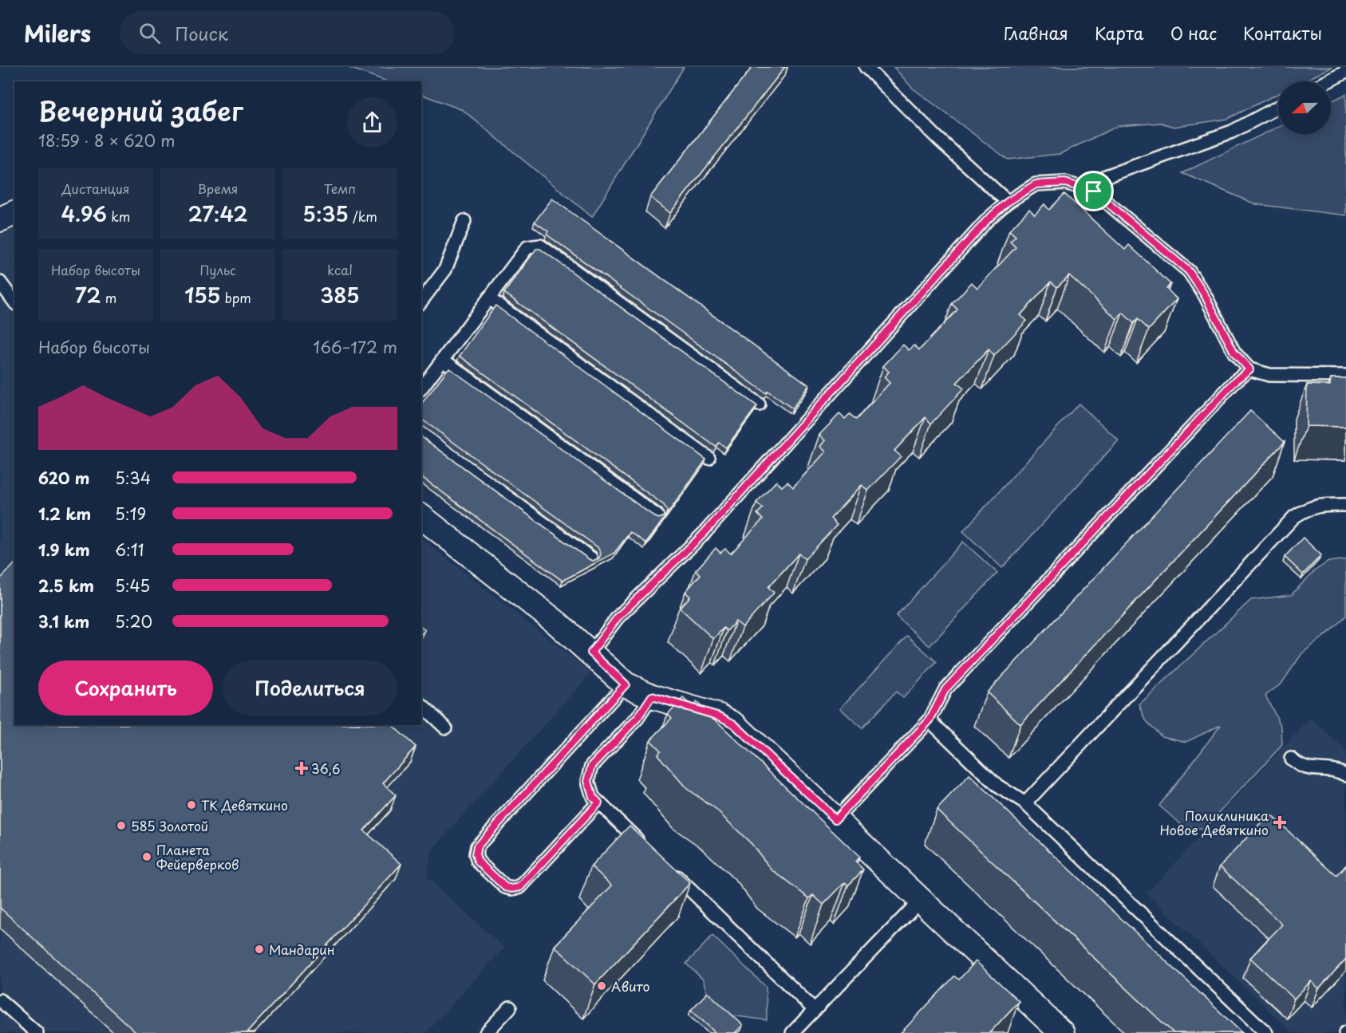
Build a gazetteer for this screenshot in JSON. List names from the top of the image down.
{
  "places": {
    "health": ["36,6", "Поликлиника Новое Девяткино"],
    "other": [
      "ТК Девяткино",
      "585 Золотой",
      "Планета Фейерверков",
      "Мандарин",
      "Авито"
    ]
  },
  "north": "left",
  "page": {
    "header": "Milers",
    "search": "Поиск",
    "nav": [
      "Главная",
      "Карта",
      "О нас",
      "Контакты"
    ],
    "heading": ["Вечерний забег", "18:59 · 8 × 620 m"],
    "stats": [
      ["Дистанция", "4.96 km"],
      ["Время", "27:42"],
      ["Темп", "5:35 /km"],
      ["Набор высоты", "72 m"],
      ["Пульс", "155 bpm"],
      ["kcal", "385"]
    ],
    "chart": ["Набор высоты", "166–172 m"],
    "list": [
      {
        "name": "620 m",
        "note": "5:34"
      },
      {
        "name": "1.2 km",
        "note": "5:19"
      },
      {
        "name": "1.9 km",
        "note": "6:11"
      },
      {
        "name": "2.5 km",
        "note": "5:45"
      },
      {
        "name": "3.1 km",
        "note": "5:20"
      }
    ],
    "buttons": ["Сохранить", "Поделиться"]
  }
}
